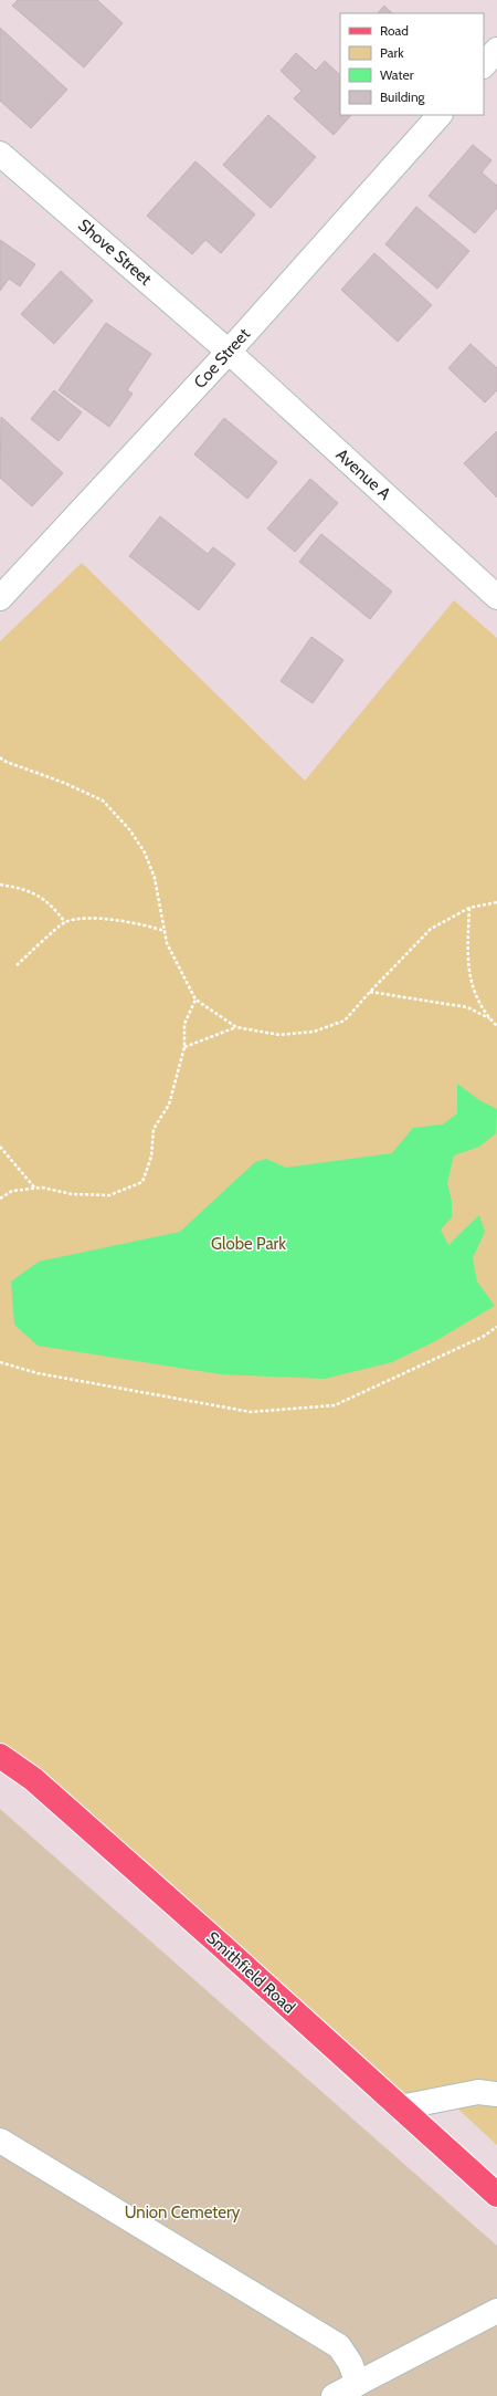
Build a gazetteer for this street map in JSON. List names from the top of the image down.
{
  "streets": {
    "main road": ["Smithfield Road"],
    "street": ["Shove Street", "Coe Street", "Avenue A"]
  },
  "crossings": [
    ["Shove Street", "Coe Street"],
    ["Shove Street", "Avenue A"],
    ["Coe Street", "Avenue A"]
  ],
  "parks": ["Globe Park", "Union Cemetery"],
  "legend": [
    "Road",
    "Park",
    "Water",
    "Building"
  ]
}
